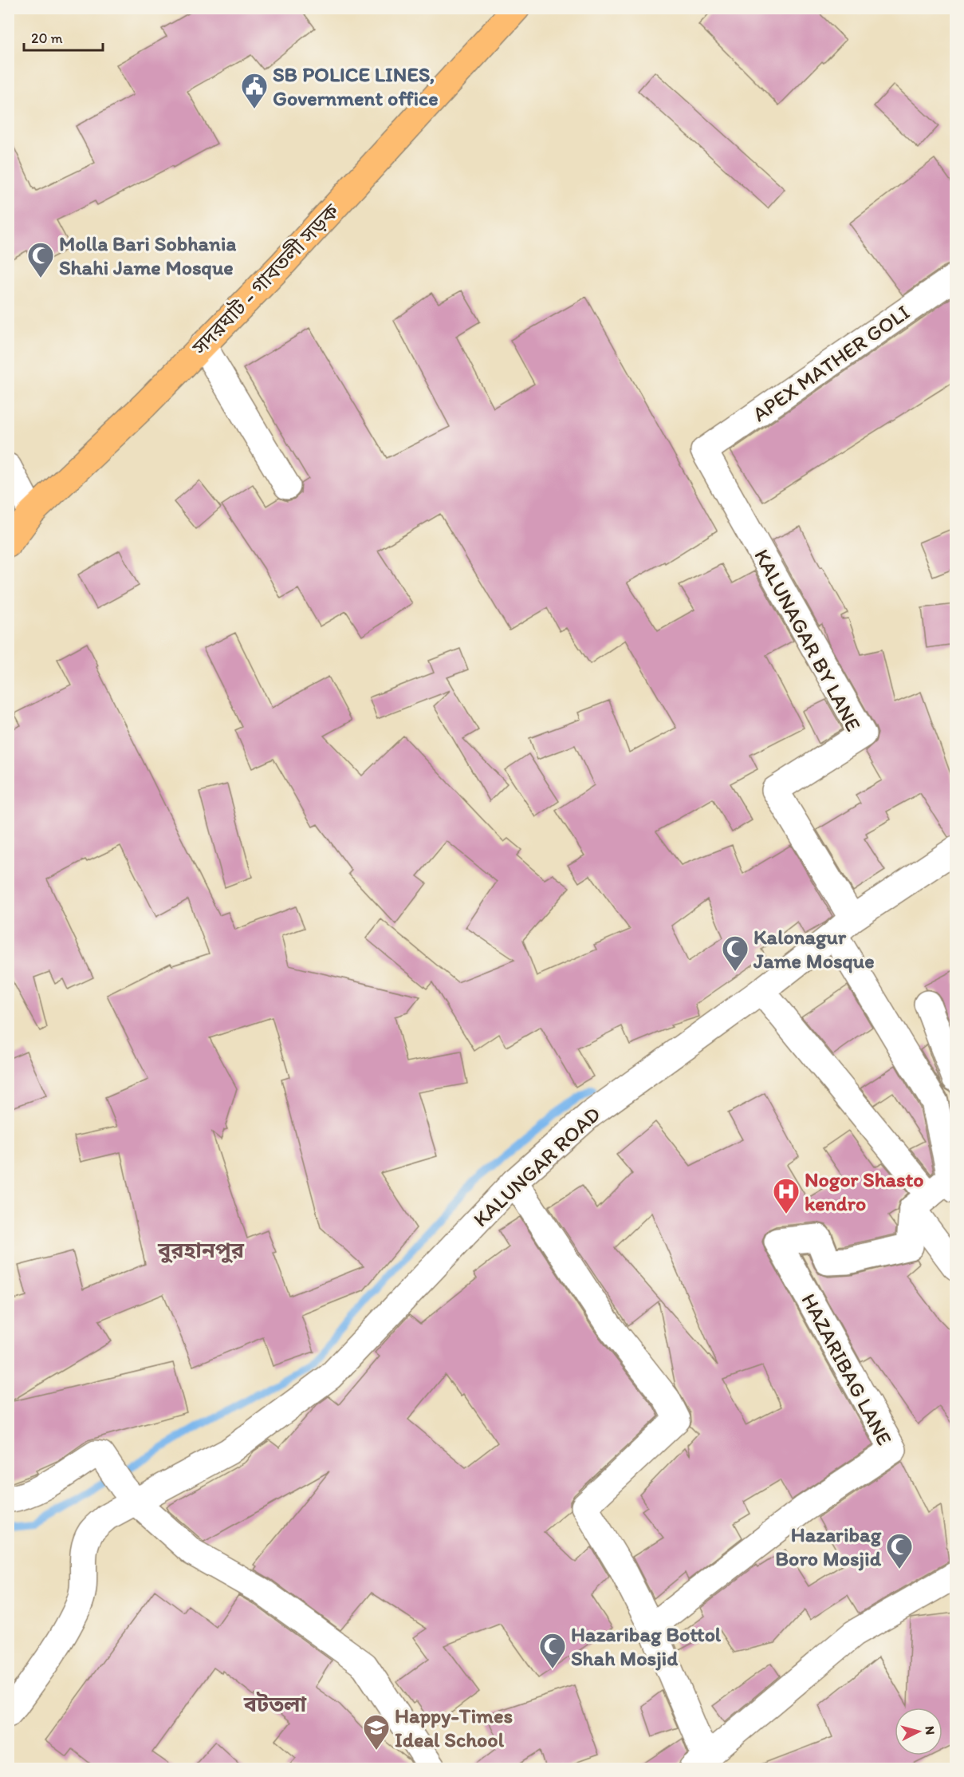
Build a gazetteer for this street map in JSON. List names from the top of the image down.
{
  "streets": {
    "highway": ["সদরঘাট - গাবতলী সড়ক"],
    "street": [
      "APEX MATHER GOLI",
      "KALUNAGAR BY LANE",
      "KALUNGAR ROAD",
      "HAZARIBAG LANE"
    ]
  },
  "crossings": [
    ["APEX MATHER GOLI", "KALUNAGAR BY LANE"],
    ["KALUNAGAR BY LANE", "KALUNGAR ROAD"]
  ],
  "districts": ["বুরহানপুর", "বটতলা"],
  "places": {
    "public building": ["SB POLICE LINES, Government office"],
    "mosque": [
      "Molla Bari Sobhania Shahi Jame Mosque",
      "Kalonagur Jame Mosque",
      "Hazaribag Boro Mosjid",
      "Hazaribag Bottol Shah Mosjid"
    ],
    "hospital": ["Nogor Shasto kendro"],
    "school or university": ["Happy-Times Ideal School"]
  },
  "scale_bar": "20 m",
  "north": "right"
}
